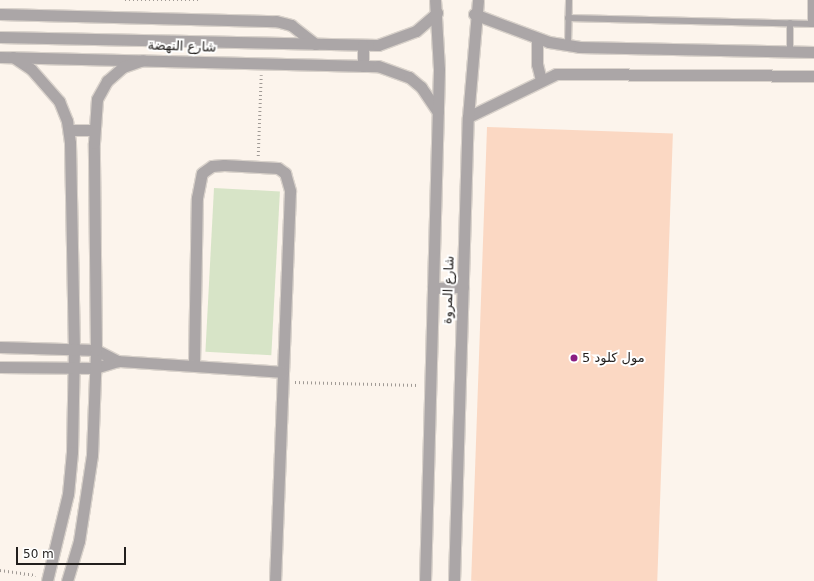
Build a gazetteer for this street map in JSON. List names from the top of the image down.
{
  "streets": {
    "street": ["شارع النهضة", "شارع المروة"]
  },
  "crossings": [
    ["شارع النهضة", "شارع المروة"]
  ],
  "places": ["مول كلود 5"],
  "scale_bar": "50 m"
}
